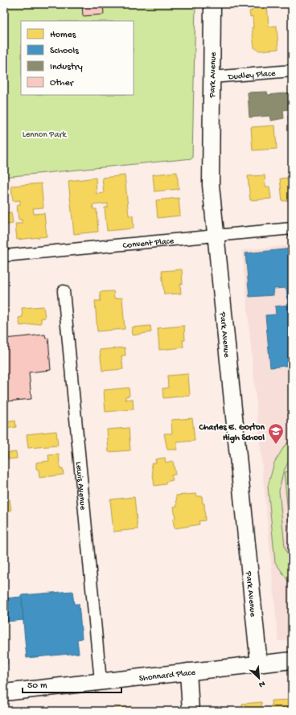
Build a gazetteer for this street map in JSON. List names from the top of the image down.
{
  "streets": {
    "street": [
      "Dudley Place",
      "Park Avenue",
      "Convent Place",
      "Lewis Avenue",
      "Shonnard Place"
    ]
  },
  "crossings": [
    ["Dudley Place", "Park Avenue"],
    ["Park Avenue", "Convent Place"],
    ["Park Avenue", "Shonnard Place"],
    ["Lewis Avenue", "Shonnard Place"]
  ],
  "parks": ["Lennon Park"],
  "places": {
    "school or university": ["Charles E. Gorton High School"]
  },
  "legend": [
    "Homes",
    "Schools",
    "Industry",
    "Other"
  ],
  "scale_bar": "50 m",
  "north": "bottom right"
}
